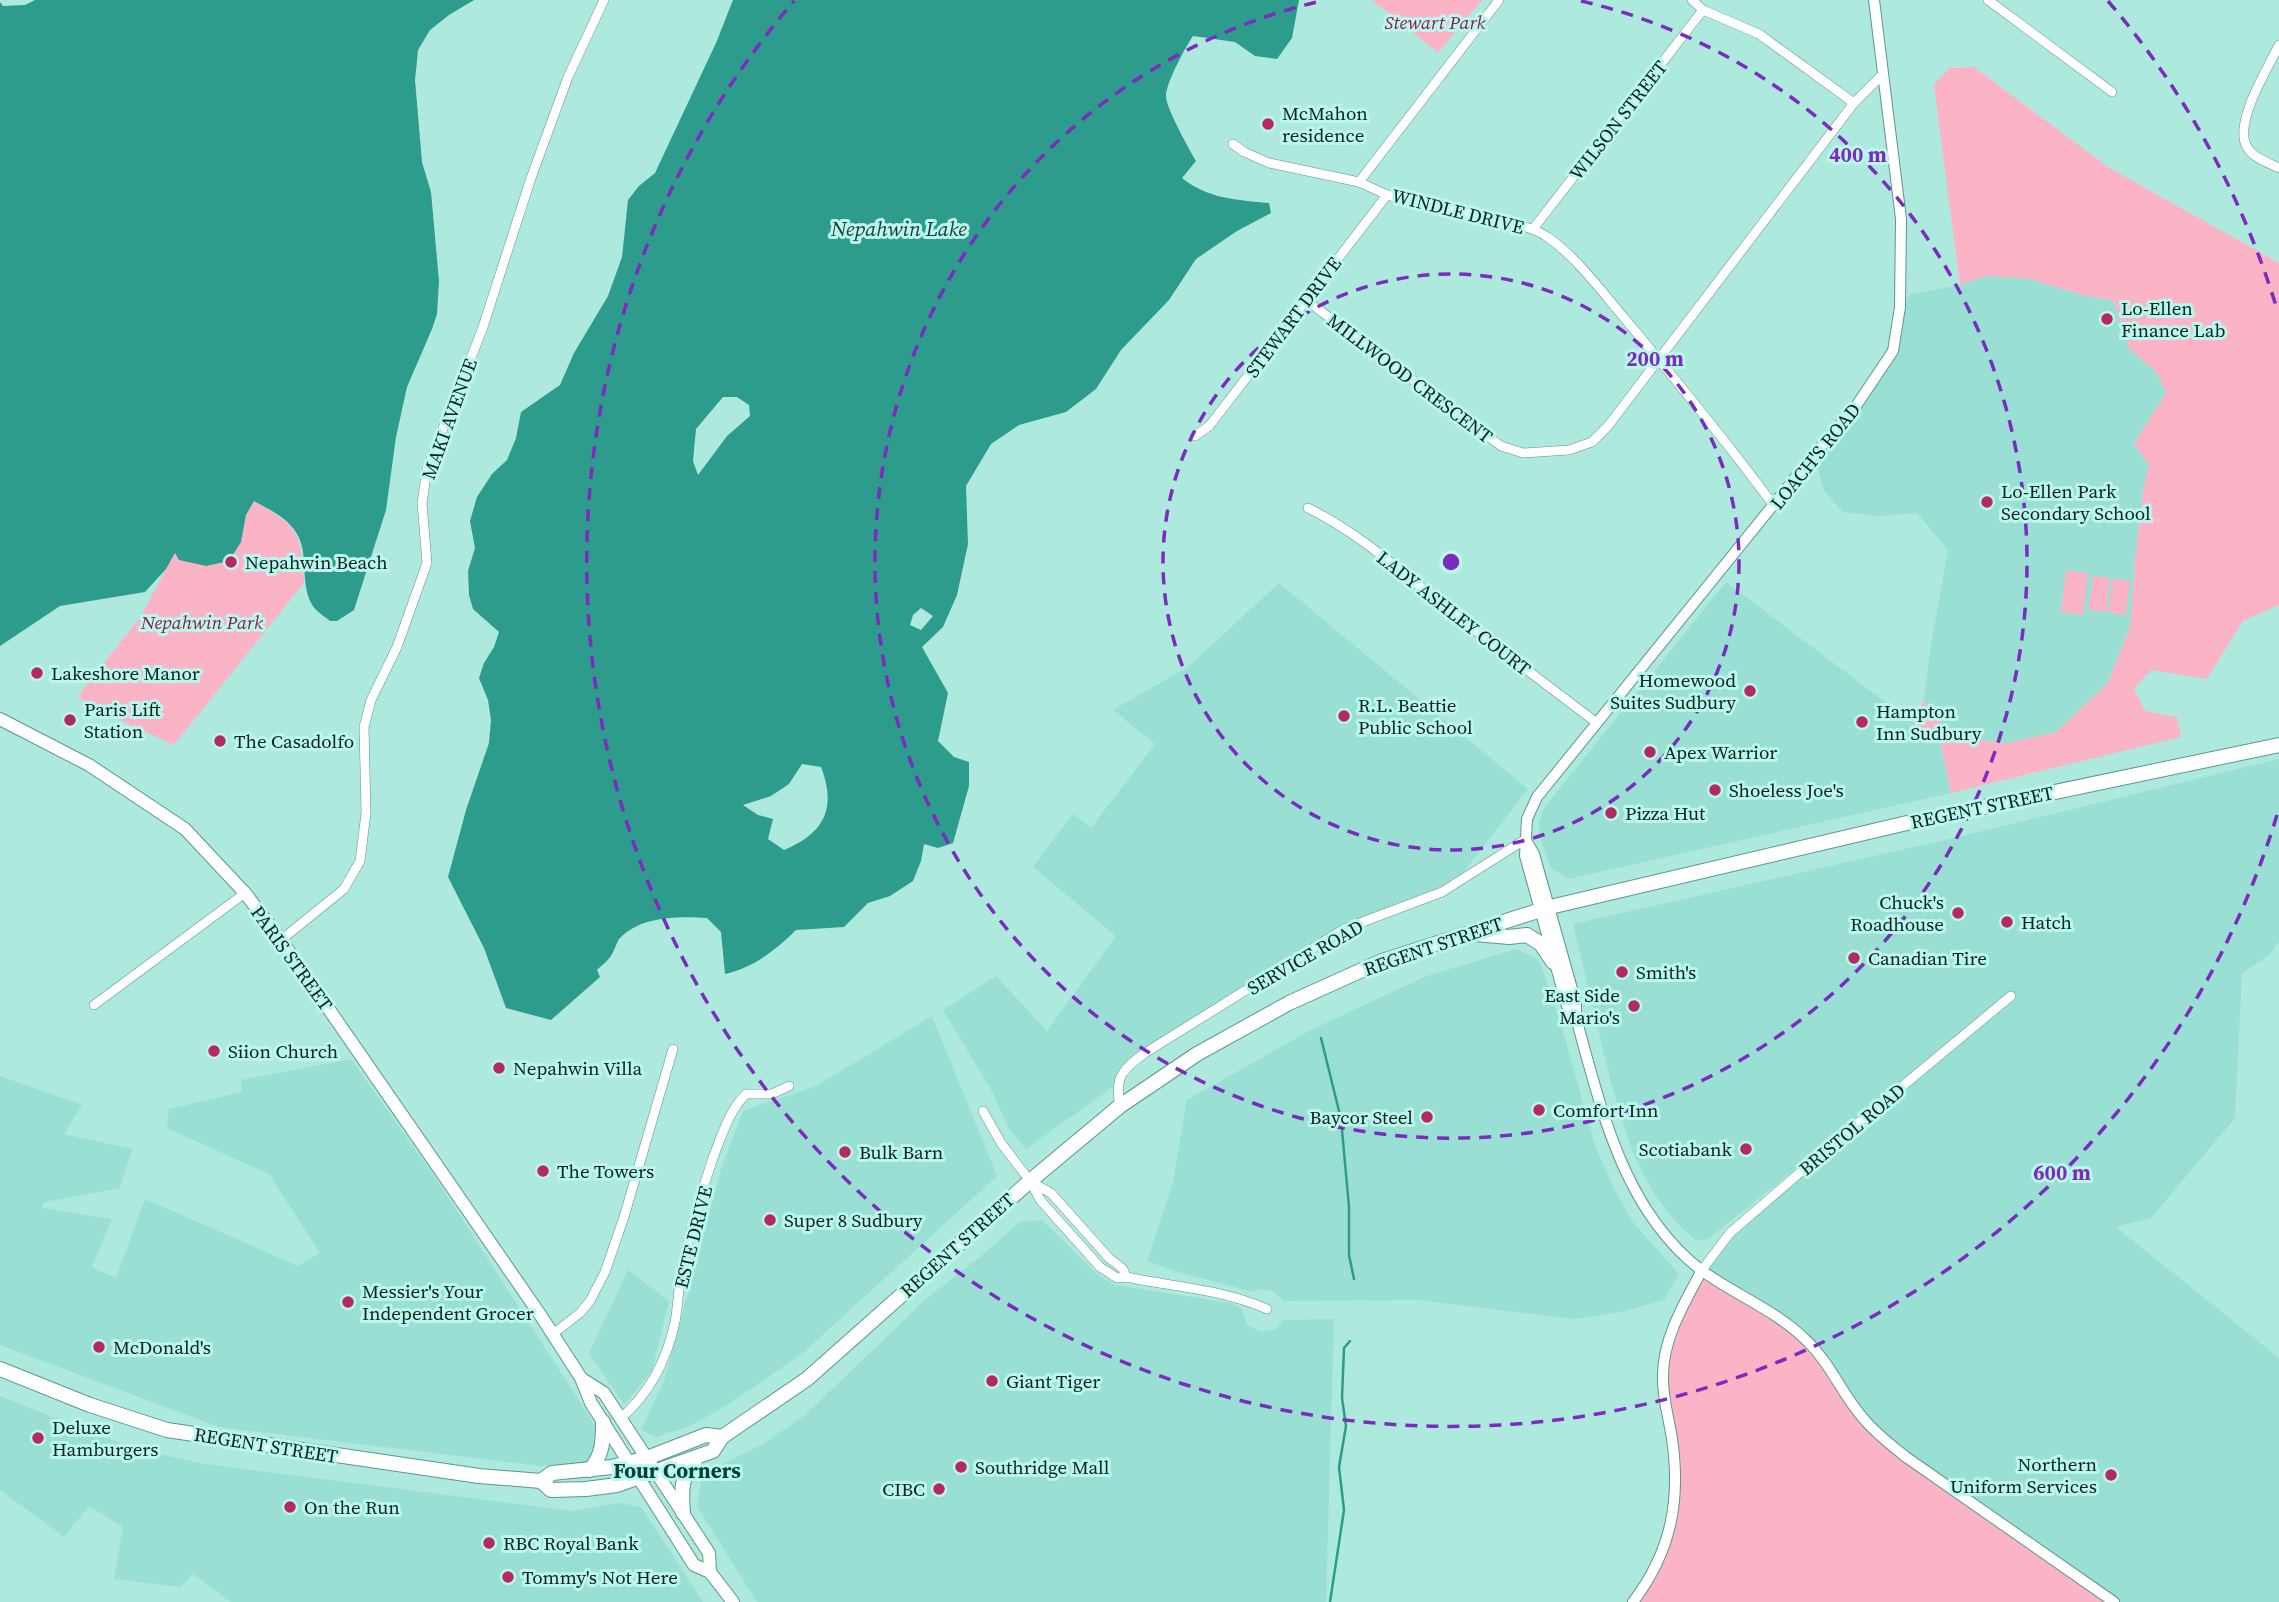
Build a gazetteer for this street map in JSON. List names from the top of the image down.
{
  "streets": {
    "main road": ["REGENT STREET", "PARIS STREET"],
    "street": [
      "WILSON STREET",
      "WINDLE DRIVE",
      "STEWART DRIVE",
      "MILLWOOD CRESCENT",
      "MAKI AVENUE",
      "LOACH'S ROAD",
      "LADY ASHLEY COURT",
      "SERVICE ROAD",
      "BRISTOL ROAD",
      "ESTE DRIVE"
    ]
  },
  "crossings": [
    ["WILSON STREET", "WINDLE DRIVE"],
    ["WINDLE DRIVE", "STEWART DRIVE"],
    ["WINDLE DRIVE", "MILLWOOD CRESCENT"],
    ["WINDLE DRIVE", "LOACH'S ROAD"],
    ["STEWART DRIVE", "MILLWOOD CRESCENT"],
    ["MILLWOOD CRESCENT", "LOACH'S ROAD"],
    ["MAKI AVENUE", "PARIS STREET"],
    ["LOACH'S ROAD", "LADY ASHLEY COURT"],
    ["LOACH'S ROAD", "SERVICE ROAD"],
    ["REGENT STREET", "SERVICE ROAD"],
    ["REGENT STREET", "PARIS STREET"],
    ["PARIS STREET", "ESTE DRIVE"]
  ],
  "districts": ["Four Corners"],
  "water": ["Nepahwin Lake"],
  "parks": ["Stewart Park", "Nepahwin Park"],
  "places": [
    "McMahon residence",
    "Lo-Ellen Finance Lab",
    "Lo-Ellen Park Secondary School",
    "Nepahwin Beach",
    "Lakeshore Manor",
    "Homewood Suites Sudbury",
    "R.L. Beattie Public School",
    "Paris Lift Station",
    "Hampton Inn Sudbury",
    "The Casadolfo",
    "Apex Warrior",
    "Shoeless Joe's",
    "Pizza Hut",
    "Chuck's Roadhouse",
    "Hatch",
    "Canadian Tire",
    "Smith's",
    "East Side Mario's",
    "Siion Church",
    "Nepahwin Villa",
    "Comfort Inn",
    "Baycor Steel",
    "Scotiabank",
    "Bulk Barn",
    "The Towers",
    "Super 8 Sudbury",
    "Messier's Your Independent Grocer",
    "McDonald's",
    "Giant Tiger",
    "Deluxe Hamburgers",
    "Southridge Mall",
    "Northern Uniform Services",
    "CIBC",
    "On the Run",
    "RBC Royal Bank",
    "Tommy's Not Here"
  ],
  "rings": ["400 m", "200 m", "600 m"]
}
